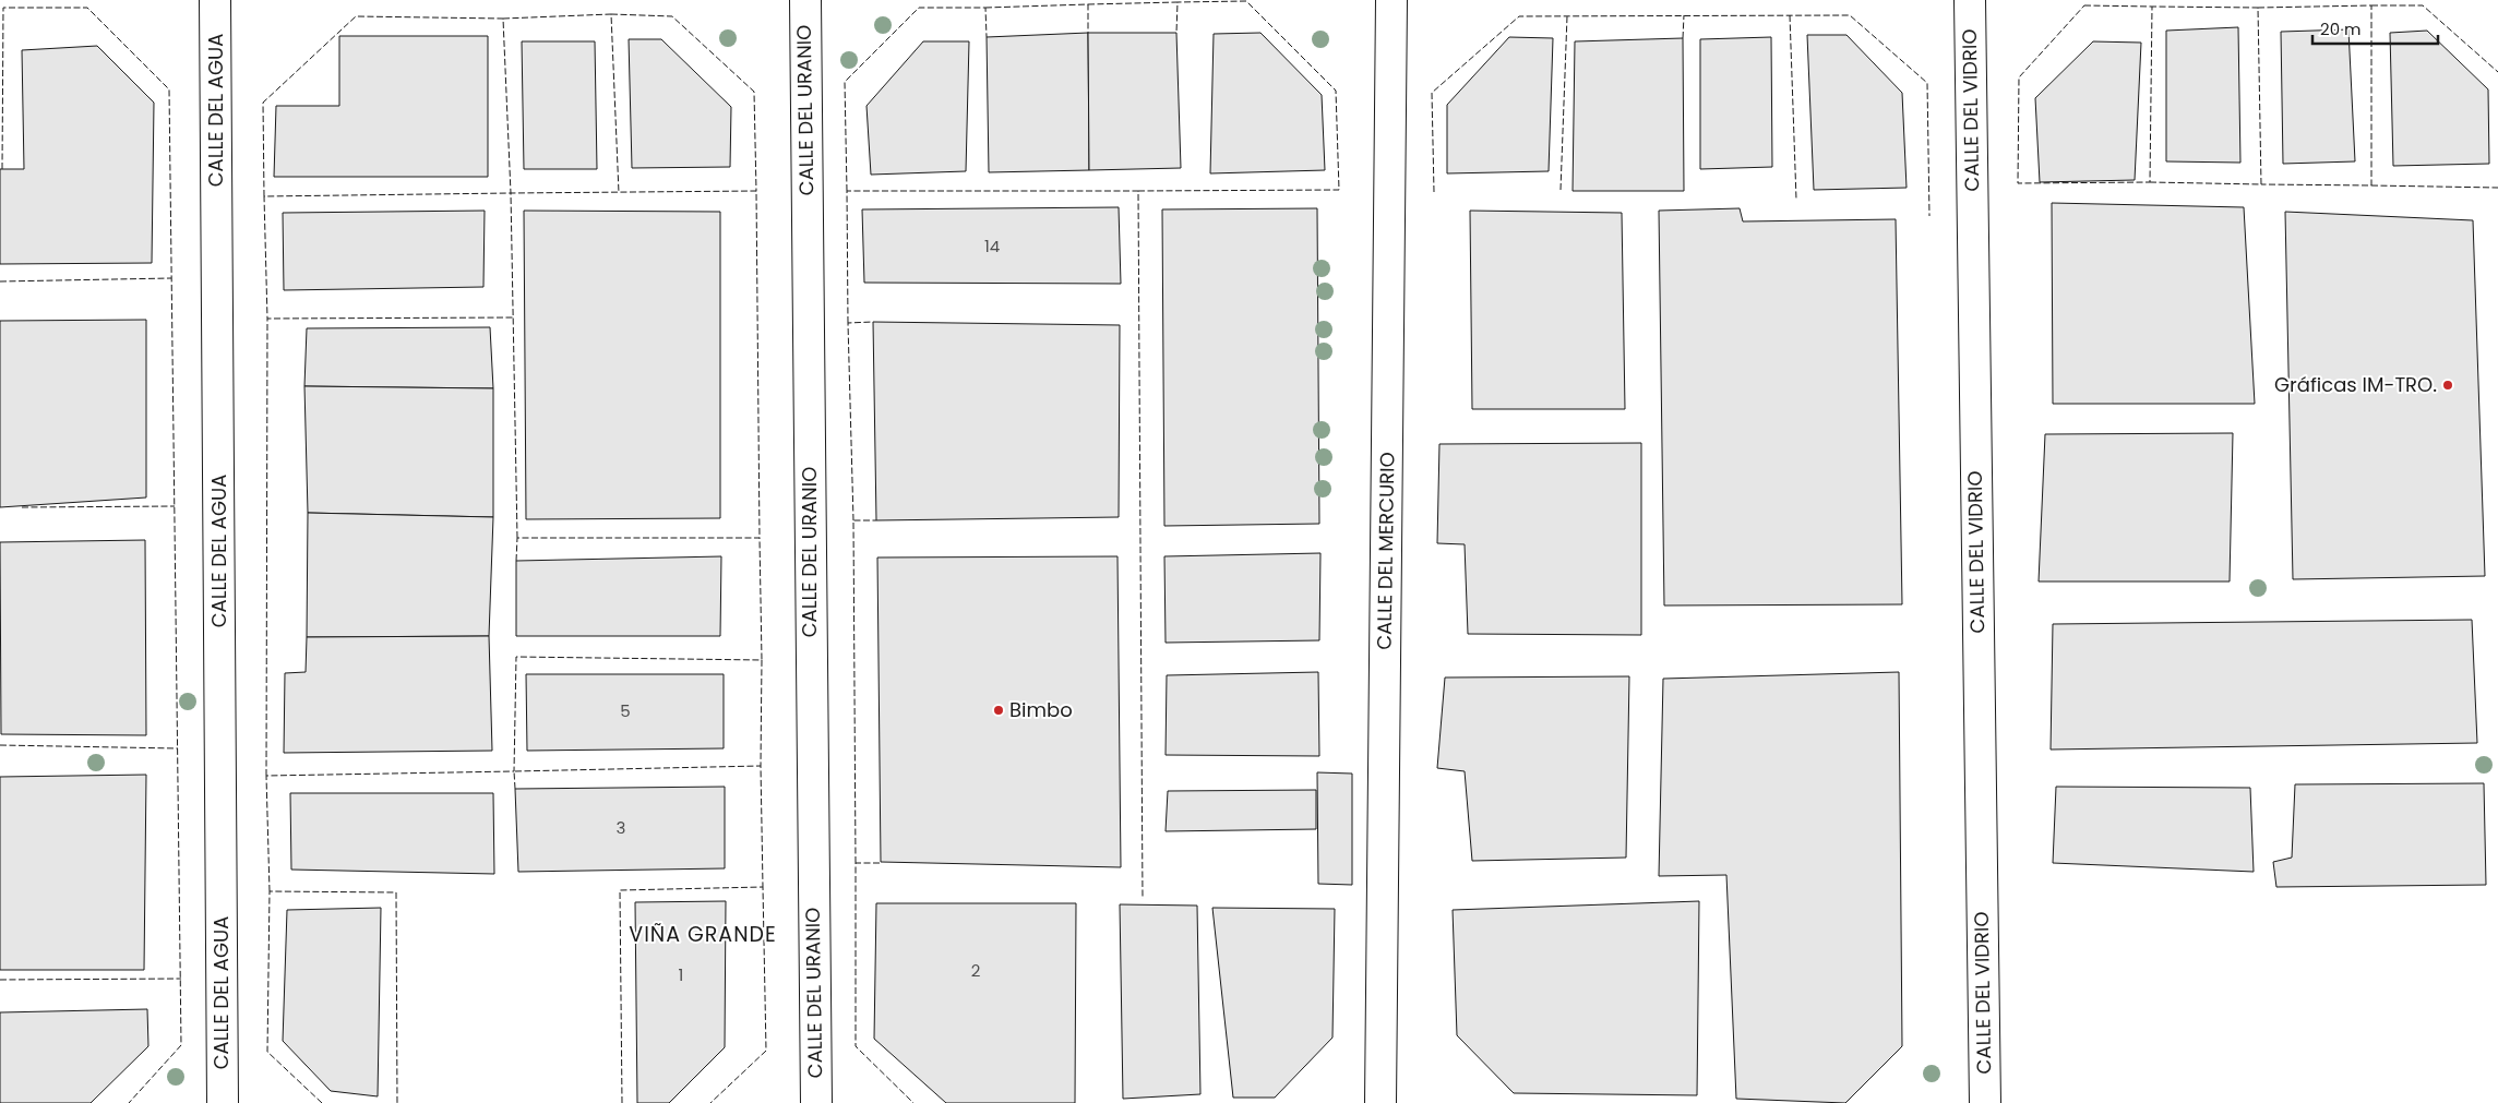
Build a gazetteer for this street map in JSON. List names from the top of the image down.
{
  "streets": {
    "street": [
      "CALLE DEL AGUA",
      "CALLE DEL URANIO",
      "CALLE DEL VIDRIO",
      "CALLE DEL MERCURIO"
    ]
  },
  "districts": ["VIÑA GRANDE"],
  "places": ["Gráficas IM-TRO.", "Bimbo"],
  "house_numbers": [
    "14",
    "5",
    "3",
    "2",
    "1"
  ],
  "scale_bar": "20 m"
}
